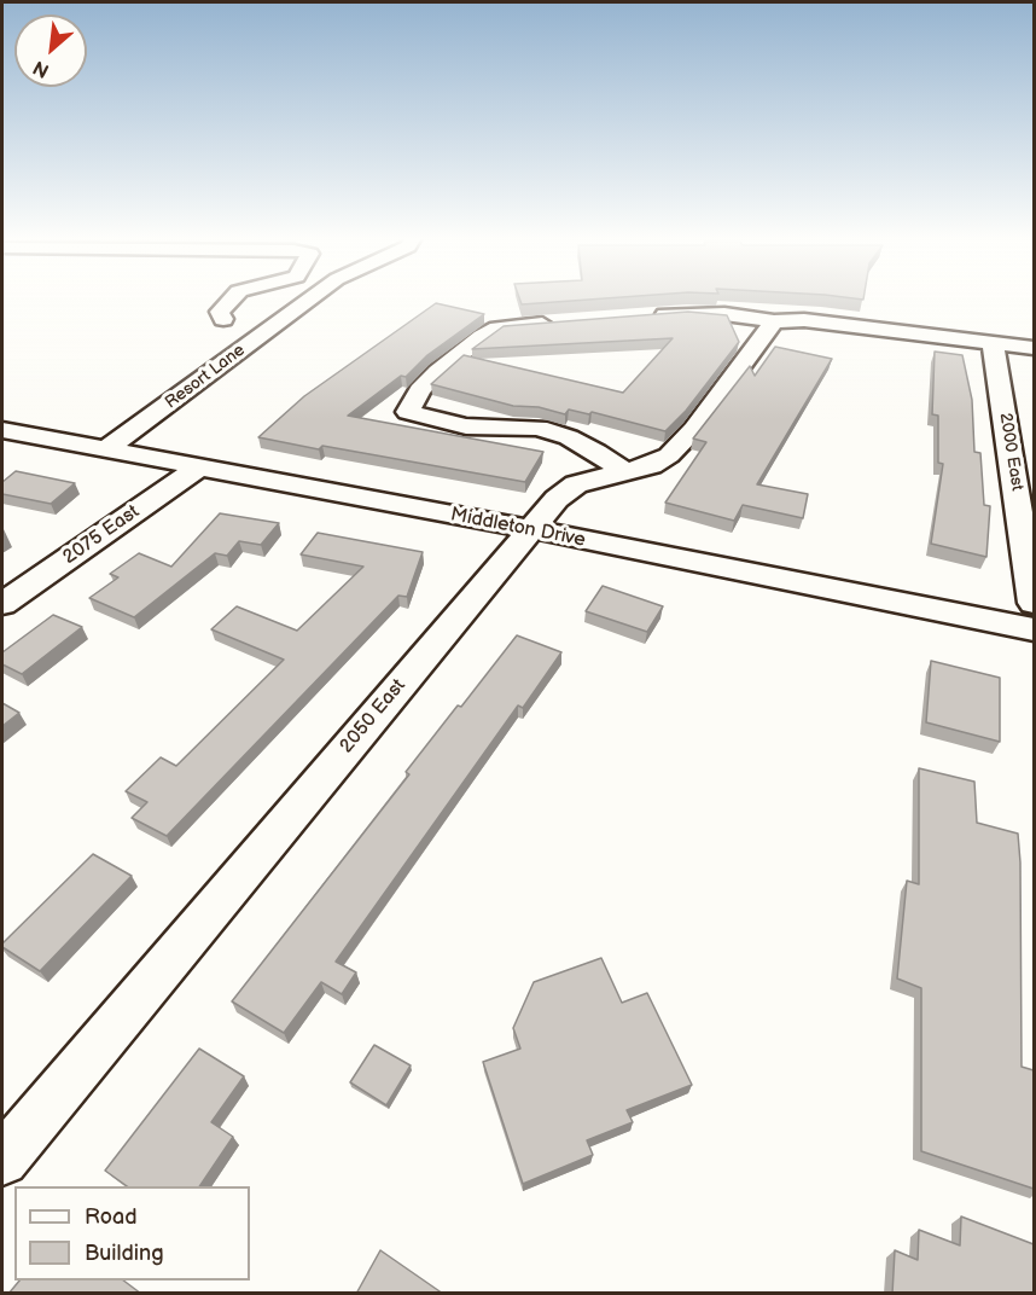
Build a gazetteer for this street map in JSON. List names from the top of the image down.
{
  "streets": {
    "street": [
      "Resort Lane",
      "2000 East",
      "Middleton Drive",
      "2075 East",
      "2050 East"
    ]
  },
  "crossings": [
    ["Resort Lane", "Middleton Drive"],
    ["Middleton Drive", "2075 East"],
    ["Middleton Drive", "2050 East"]
  ],
  "legend": ["Road", "Building"],
  "north": "bottom left"
}
